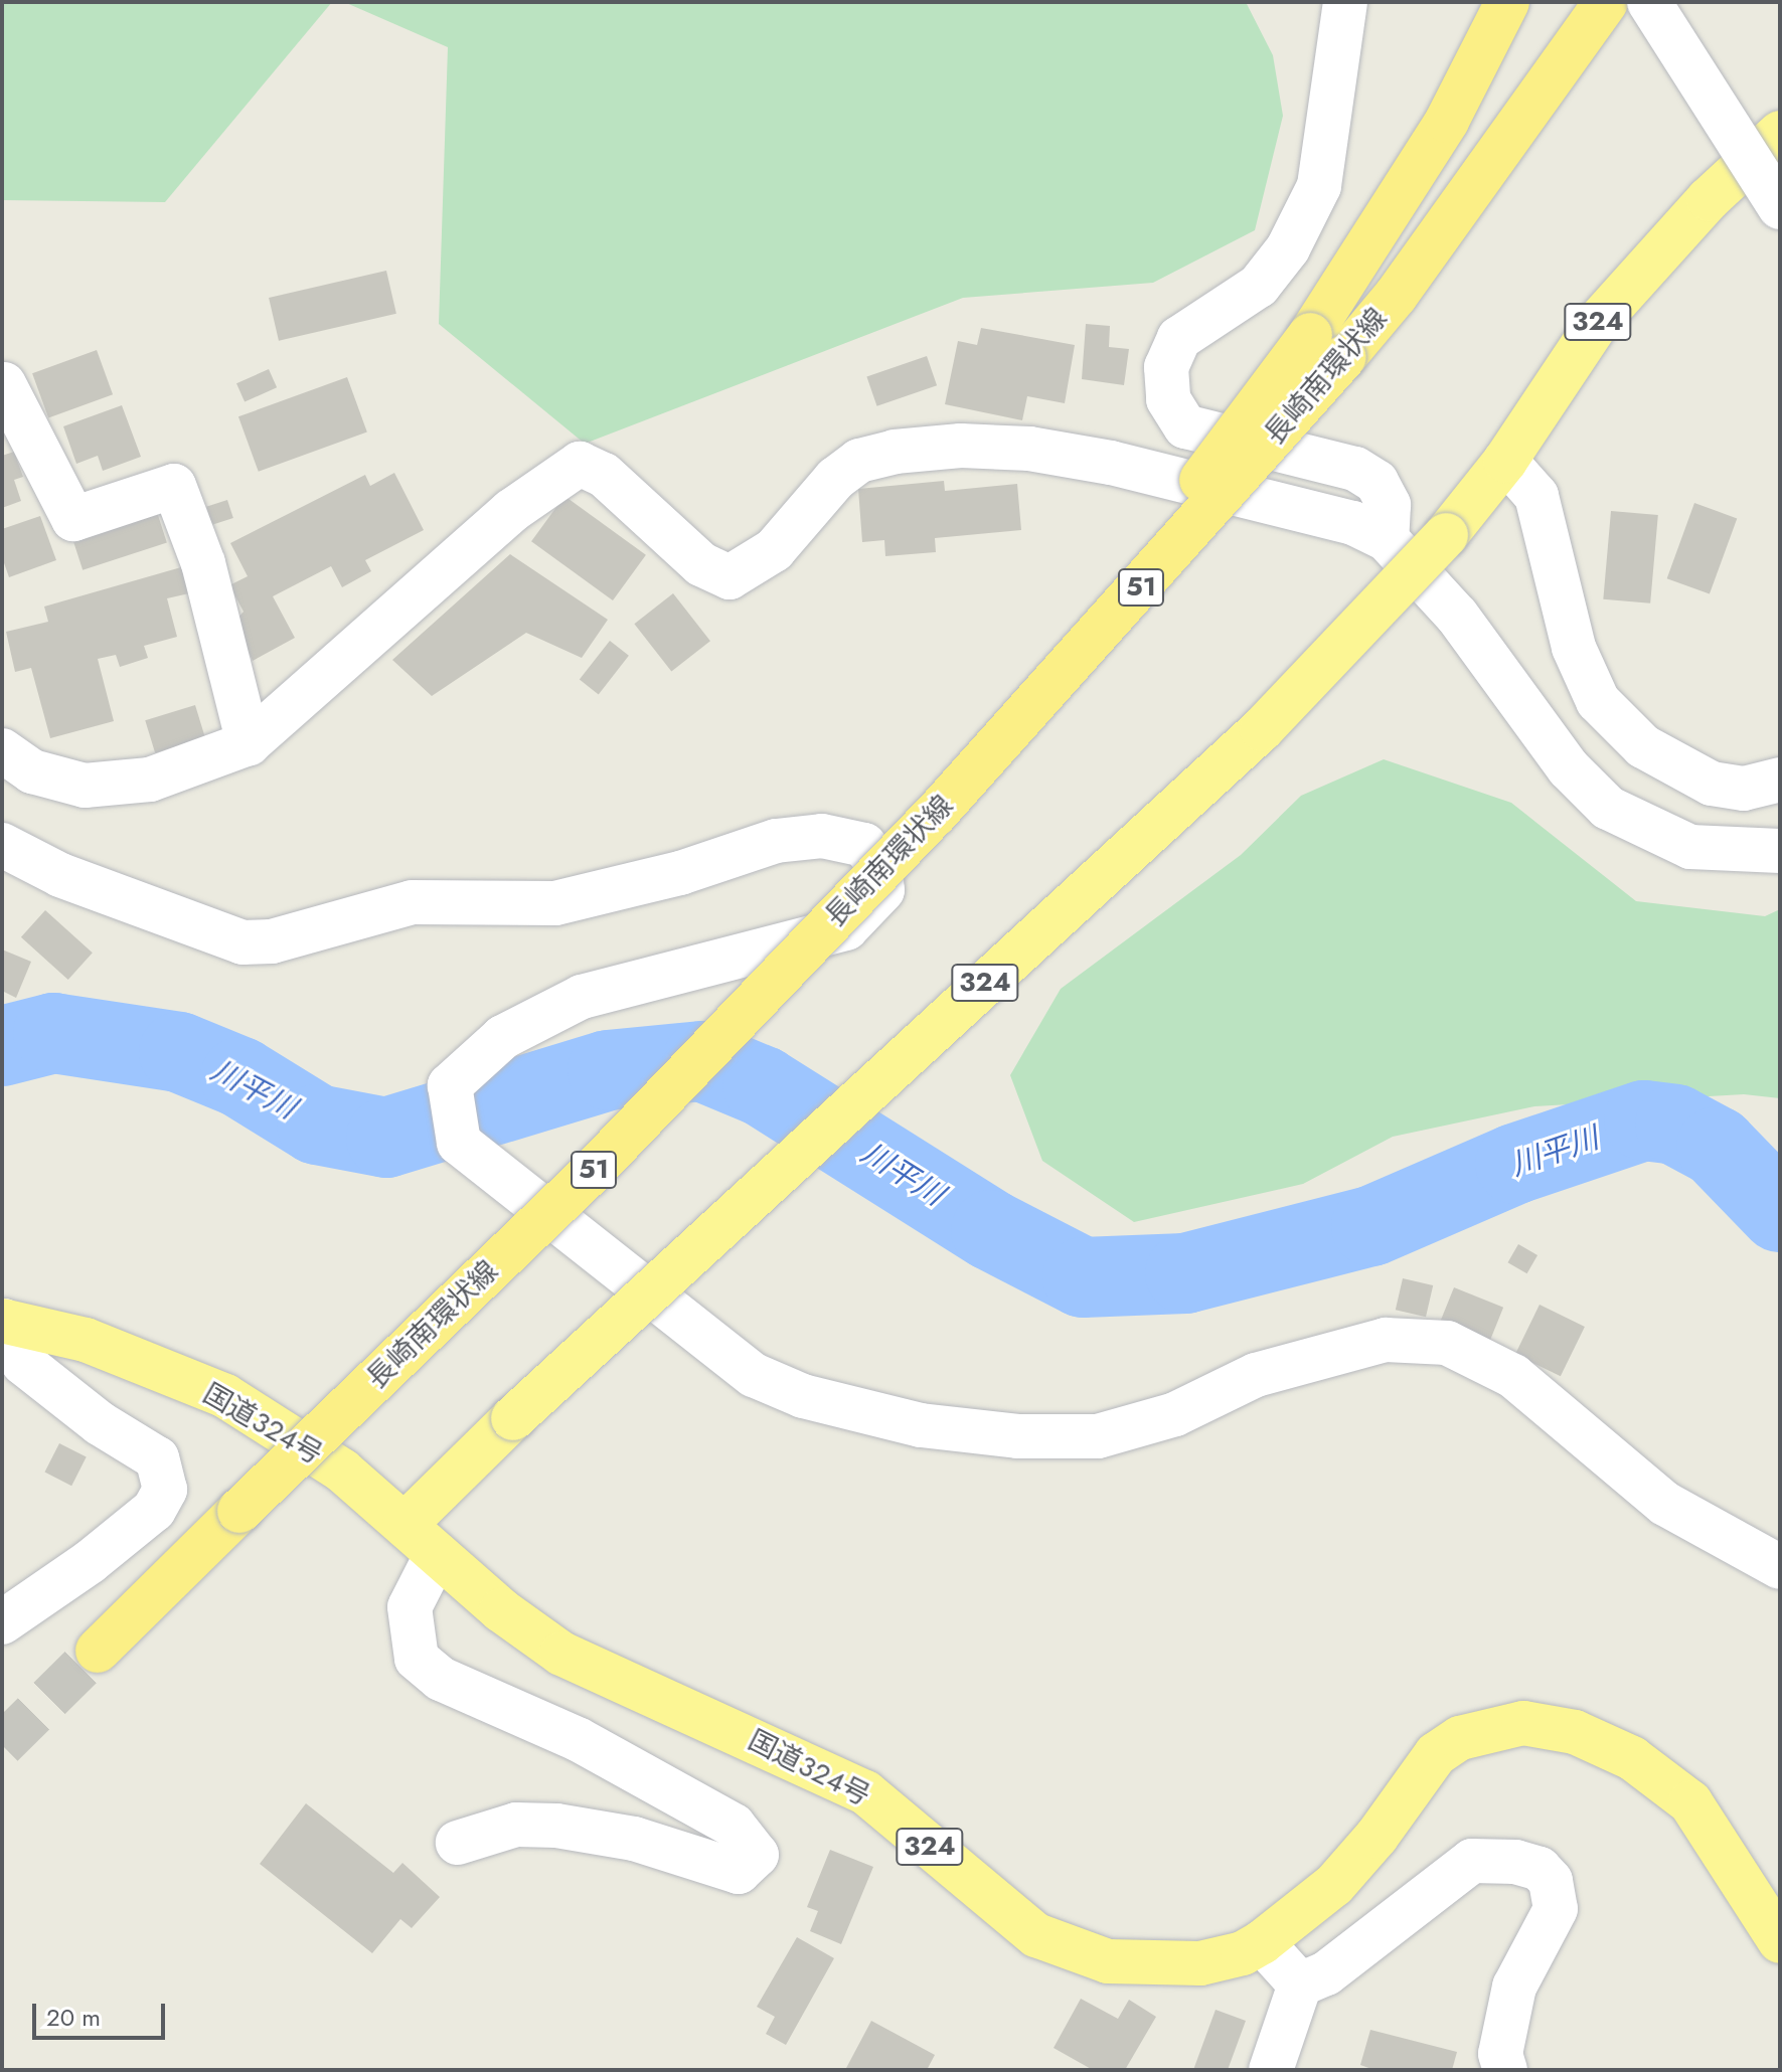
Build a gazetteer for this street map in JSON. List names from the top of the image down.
{
  "streets": {
    "highway": [
      "324",
      "長崎南環状線",
      "51",
      "国道324号"
    ]
  },
  "crossings": [
    ["324", "国道324号"],
    ["長崎南環状線", "51"]
  ],
  "water": ["川平川"],
  "scale_bar": "20 m"
}
